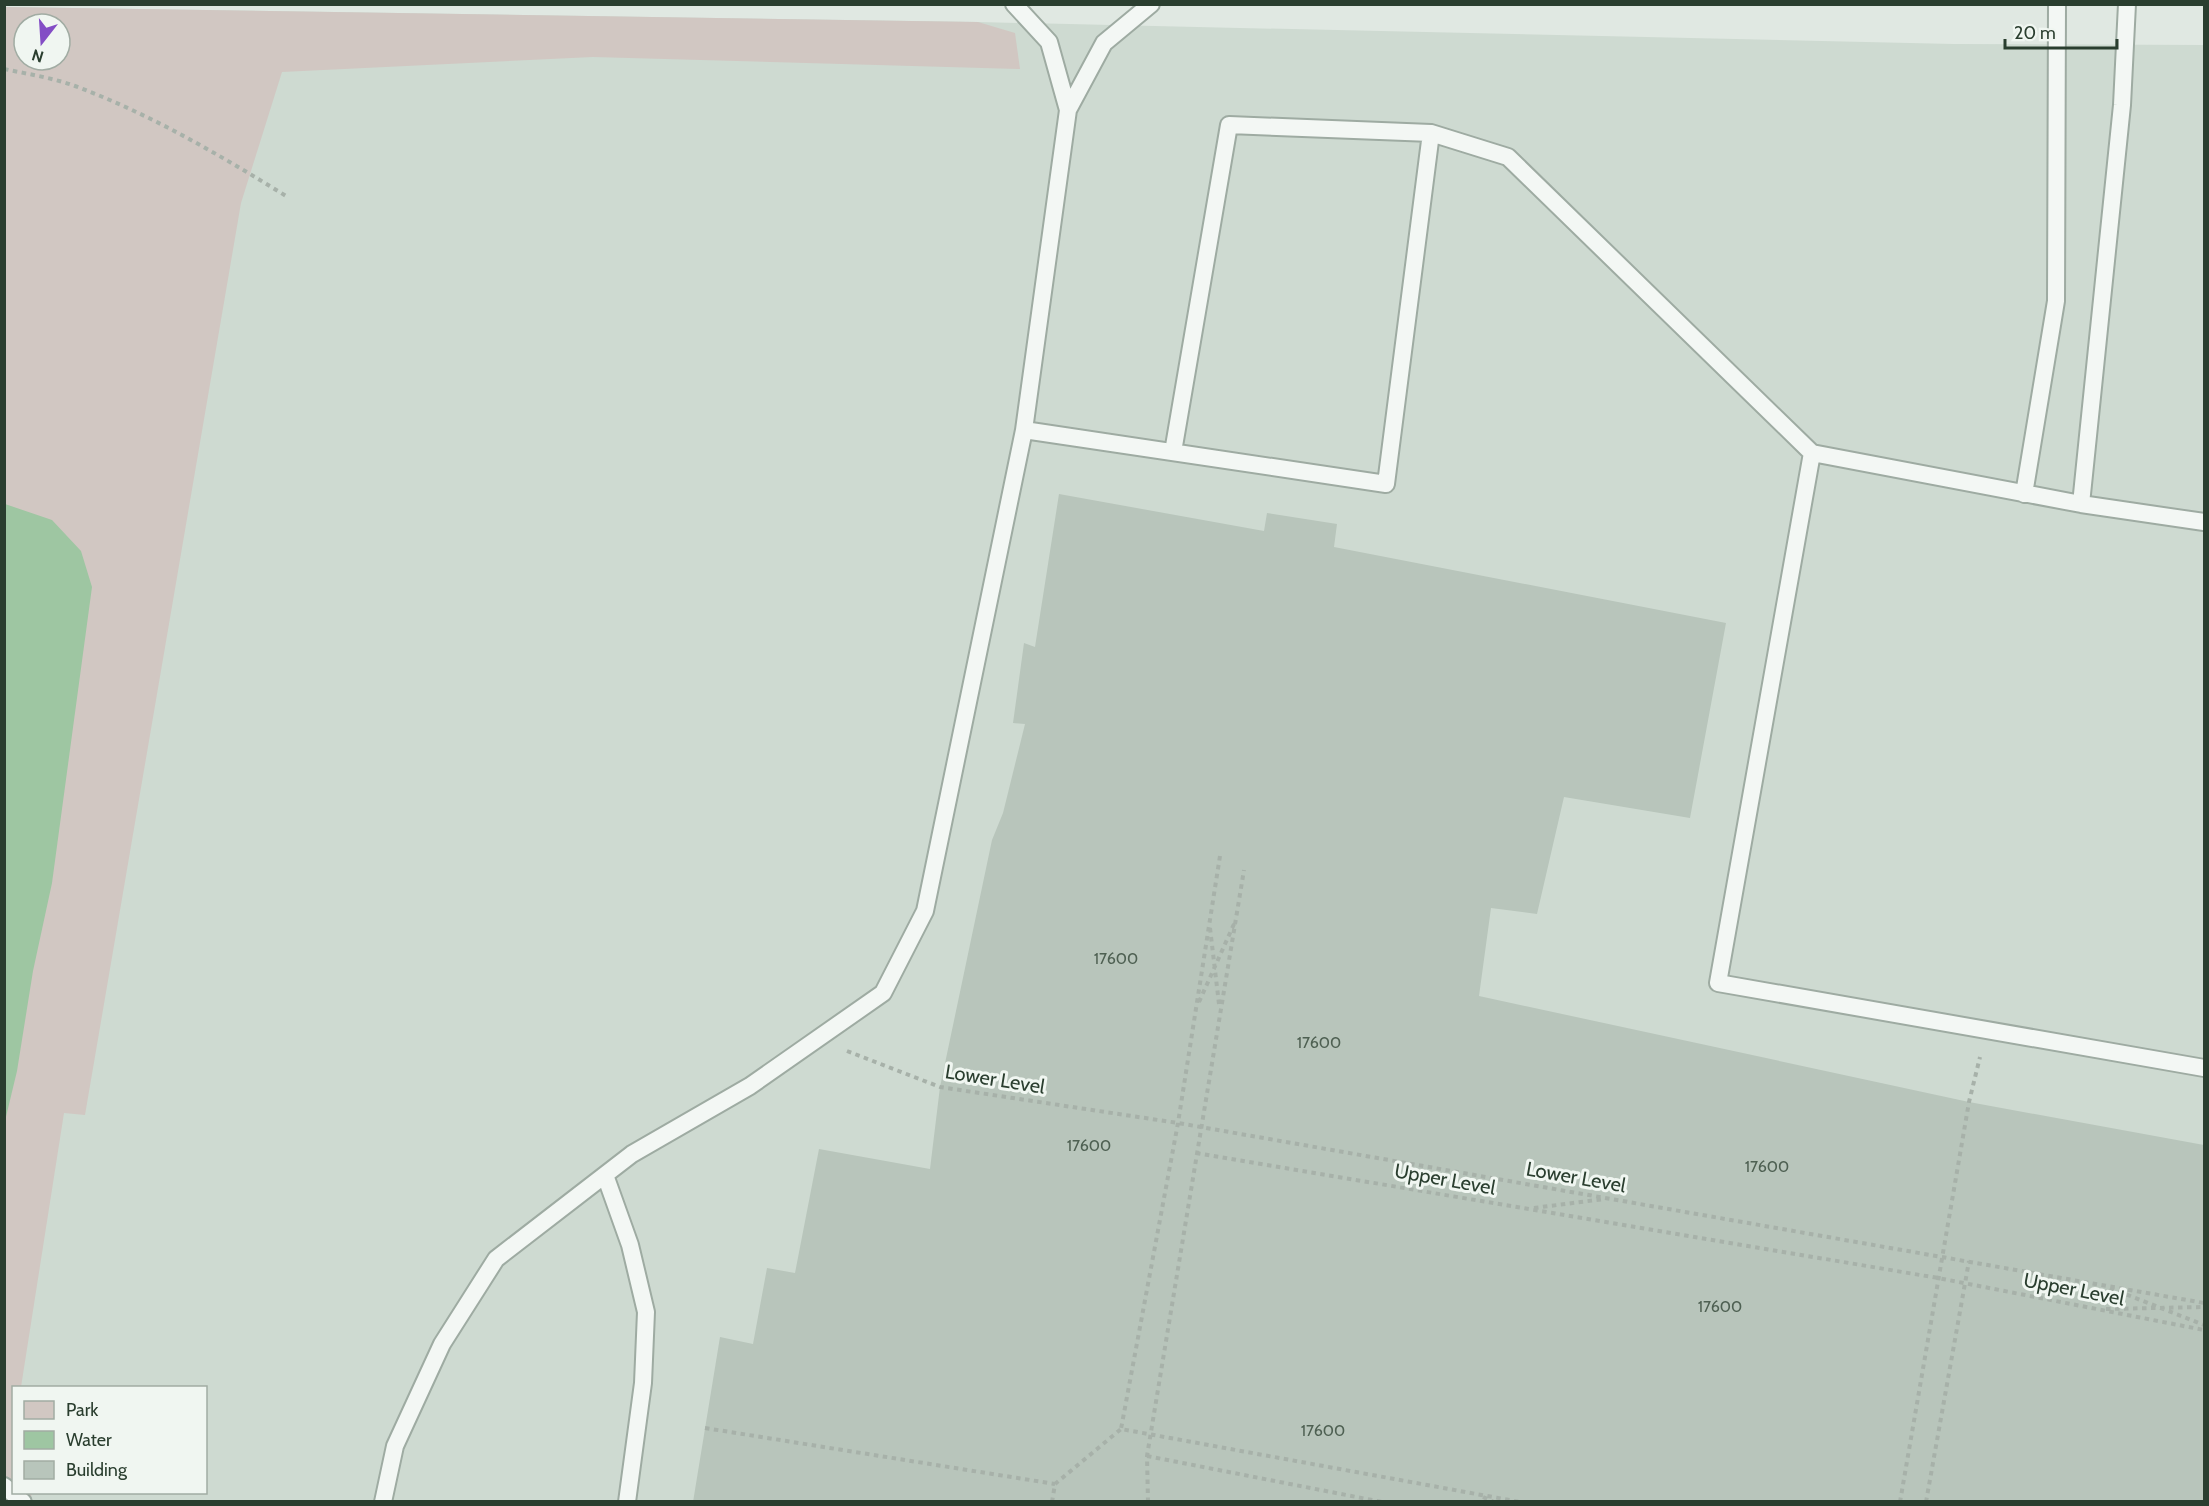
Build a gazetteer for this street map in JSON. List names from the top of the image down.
{
  "streets": {
    "path": ["Lower Level", "Upper Level"]
  },
  "house_numbers": [
    "17600",
    "17600",
    "17600",
    "17600",
    "17600",
    "17600"
  ],
  "legend": ["Park", "Water", "Building"],
  "scale_bar": "20 m",
  "north": "bottom"
}
